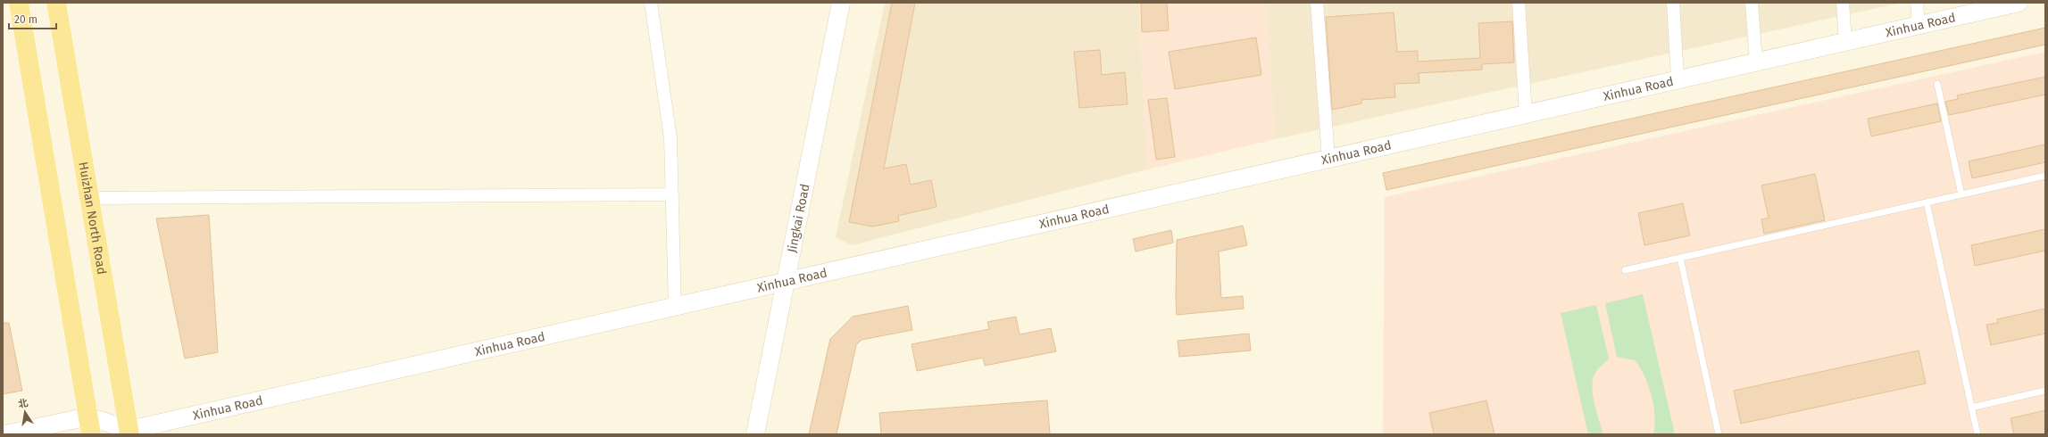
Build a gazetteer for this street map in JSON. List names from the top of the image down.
{
  "streets": {
    "main road": ["Xinhua Road", "Huizhan North Road", "Jingkai Road"]
  },
  "crossings": [
    ["Xinhua Road", "Huizhan North Road"],
    ["Xinhua Road", "Jingkai Road"]
  ],
  "scale_bar": "20 m",
  "north": "top"
}
